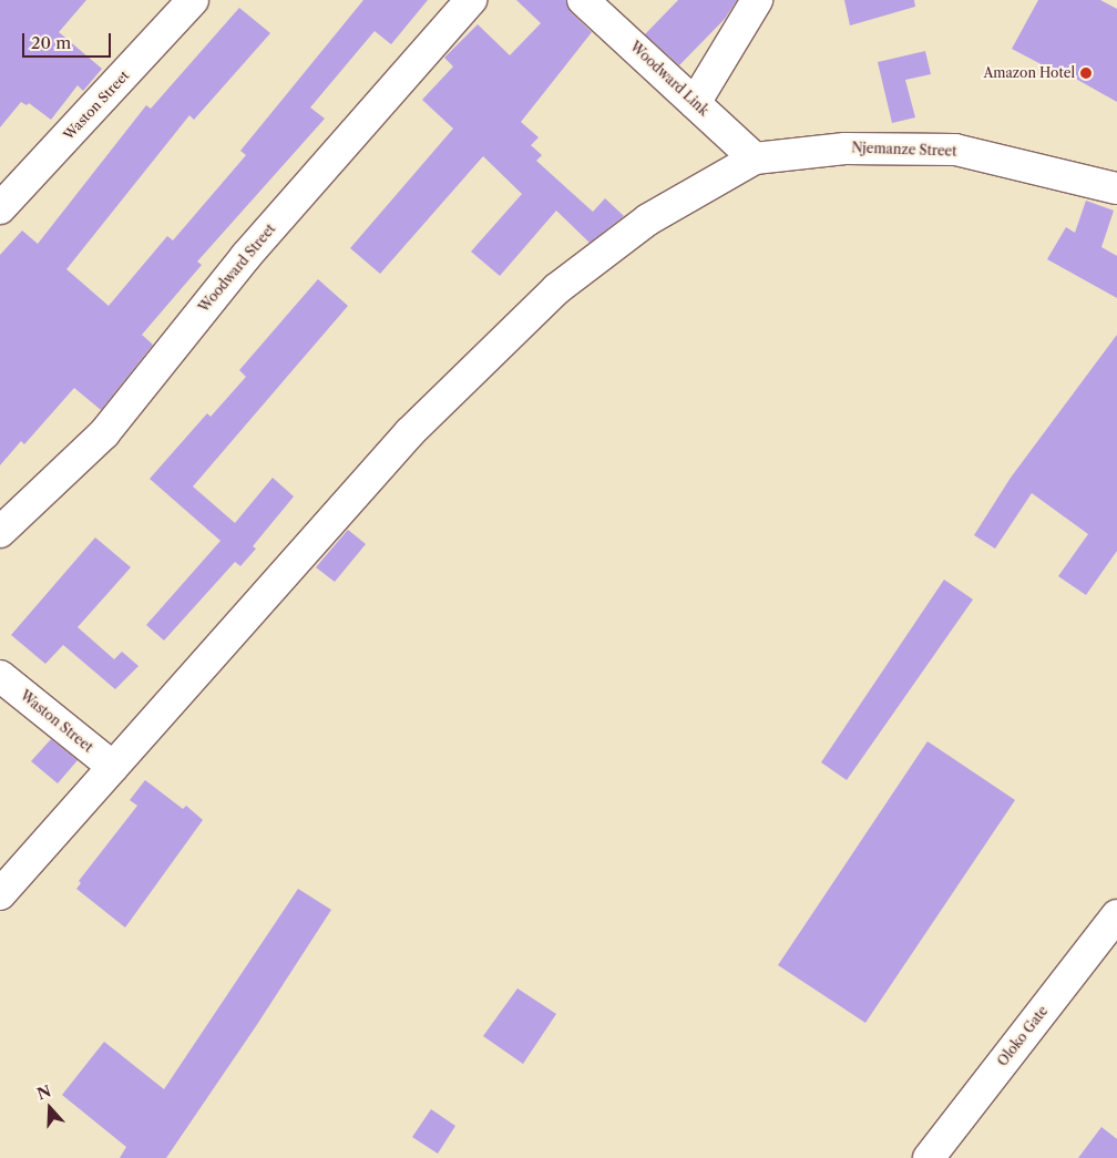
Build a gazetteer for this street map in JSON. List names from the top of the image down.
{
  "streets": {
    "street": [
      "Woodward Link",
      "Waston Street",
      "Njemanze Street",
      "Woodward Street",
      "Oloko Gate"
    ]
  },
  "crossings": [
    ["Woodward Link", "Njemanze Street"]
  ],
  "places": ["Amazon Hotel"],
  "scale_bar": "20 m",
  "north": "top"
}
